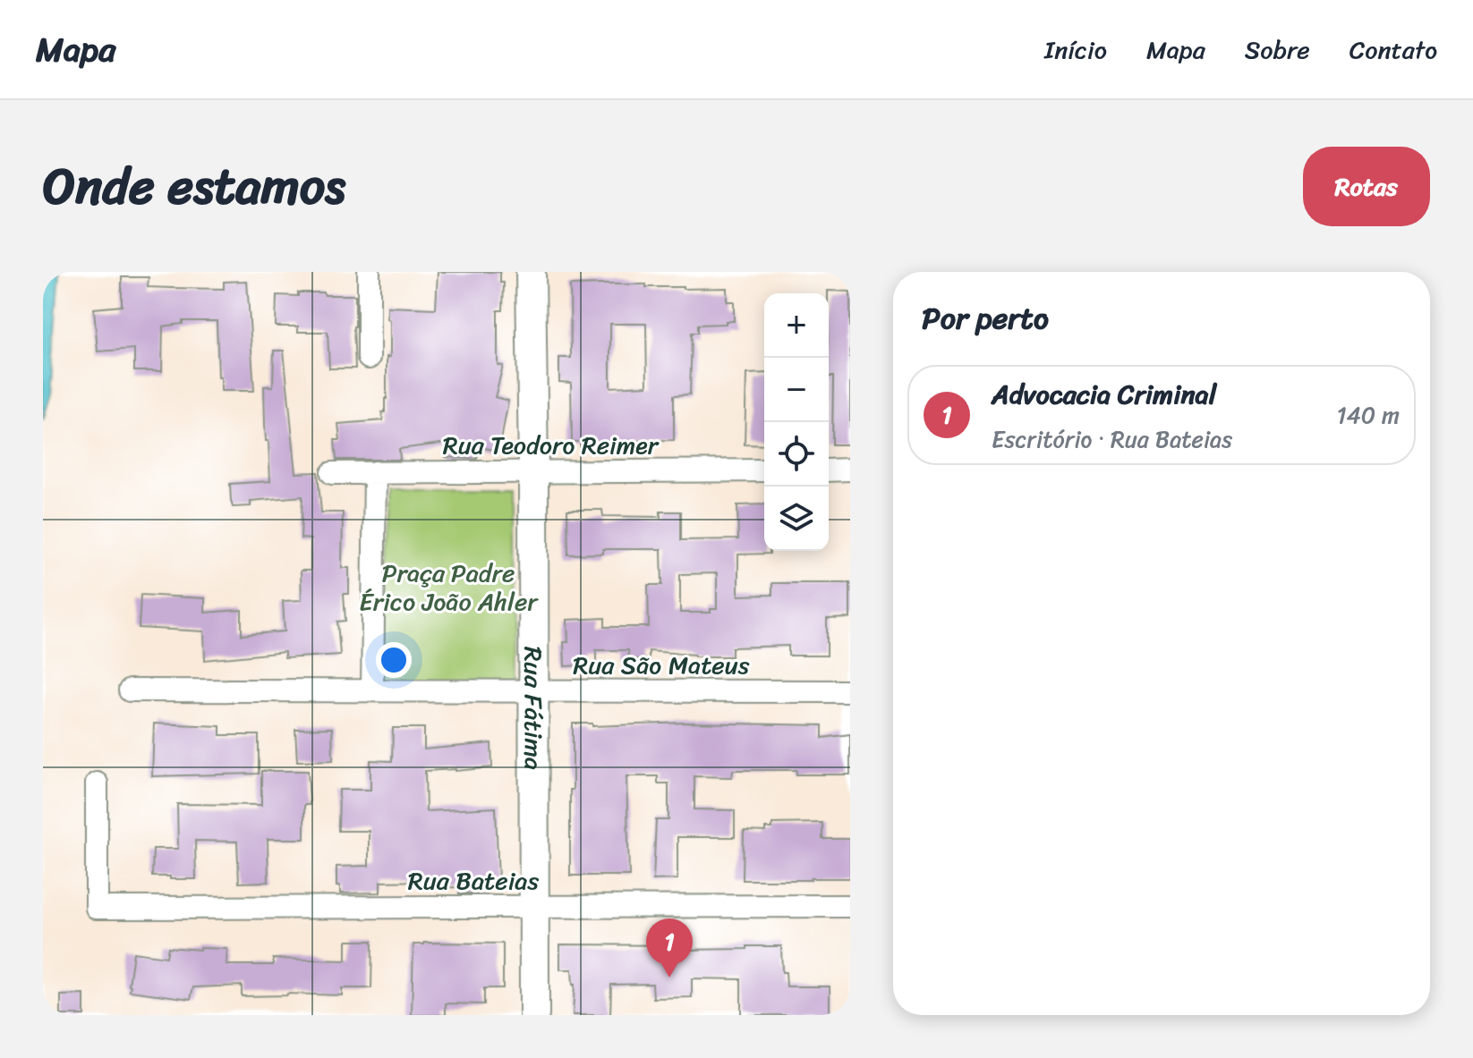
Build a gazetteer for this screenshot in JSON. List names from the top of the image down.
{
  "streets": {
    "main road": ["Rua Fátima"],
    "street": ["Rua Teodoro Reimer", "Rua São Mateus", "Rua Bateias"]
  },
  "crossings": [
    ["Rua Teodoro Reimer", "Rua Fátima"],
    ["Rua São Mateus", "Rua Fátima"],
    ["Rua Fátima", "Rua Bateias"]
  ],
  "parks": ["Praça Padre Érico João Ahler"],
  "page": {
    "header": "Mapa",
    "nav": [
      "Início",
      "Mapa",
      "Sobre",
      "Contato"
    ],
    "title": "Onde estamos",
    "buttons": "Rotas",
    "heading": "Por perto",
    "map_buttons": ["+", "−"],
    "list": [
      {
        "mark": "1",
        "name": "Advocacia Criminal",
        "note": "Escritório · Rua Bateias",
        "value": "140 m"
      }
    ],
    "pins": "1"
  }
}
